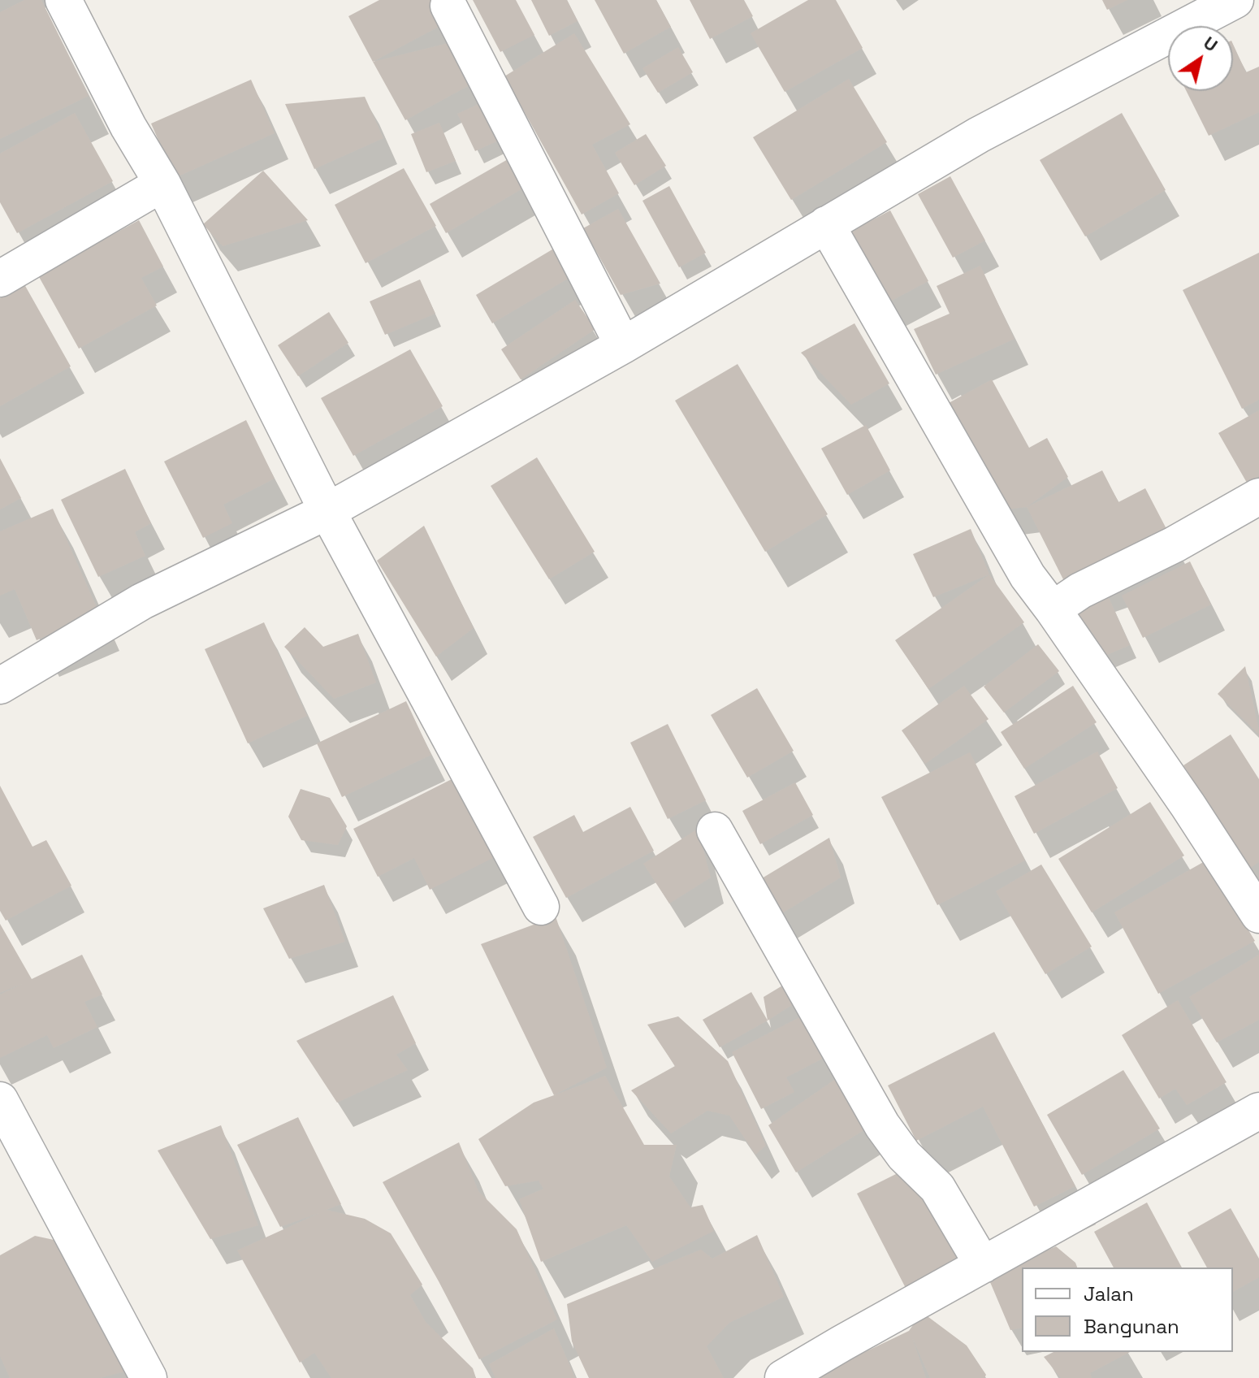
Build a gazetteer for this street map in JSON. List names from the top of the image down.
{
  "legend": ["Jalan", "Bangunan"],
  "north": "top right"
}
